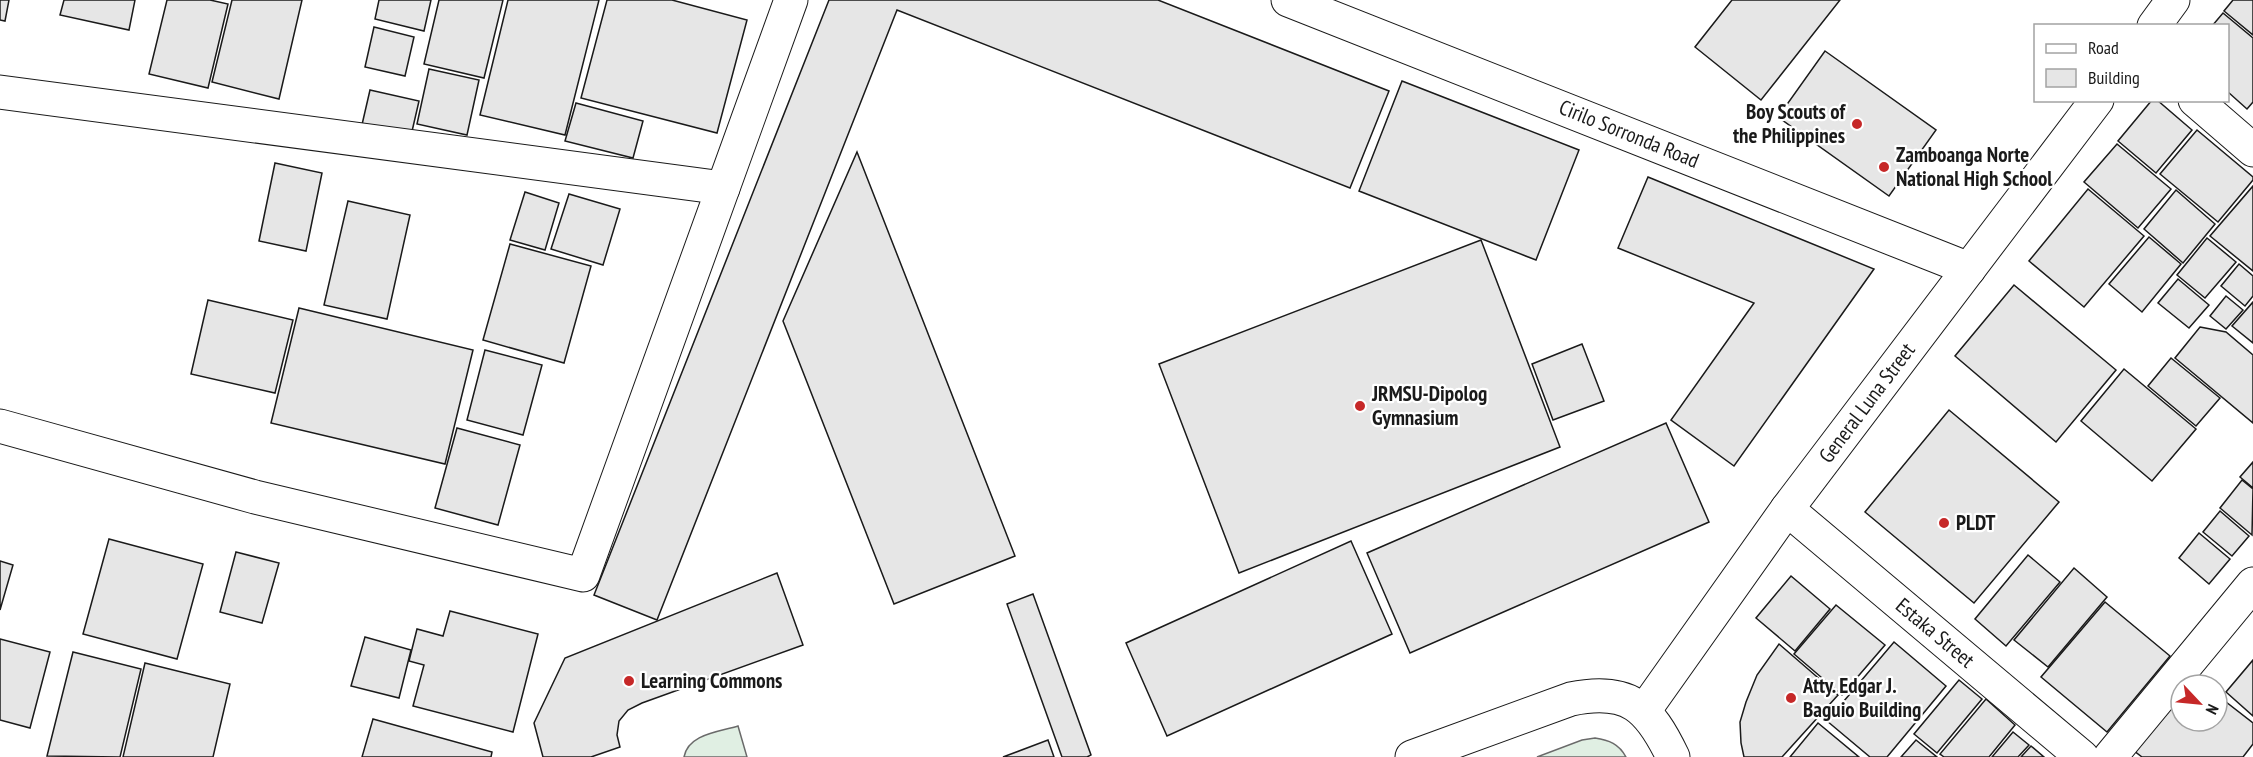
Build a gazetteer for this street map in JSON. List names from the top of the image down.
{
  "streets": {
    "main road": ["Cirilo Sorronda Road", "General Luna Street", "Estaka Street"]
  },
  "crossings": [
    ["Cirilo Sorronda Road", "General Luna Street"],
    ["General Luna Street", "Estaka Street"]
  ],
  "places": [
    "Boy Scouts of the Philippines",
    "Zamboanga Norte National High School",
    "JRMSU-Dipolog Gymnasium",
    "PLDT",
    "Learning Commons",
    "Atty. Edgar J. Baguio Building"
  ],
  "legend": ["Road", "Building"],
  "north": "bottom right"
}
